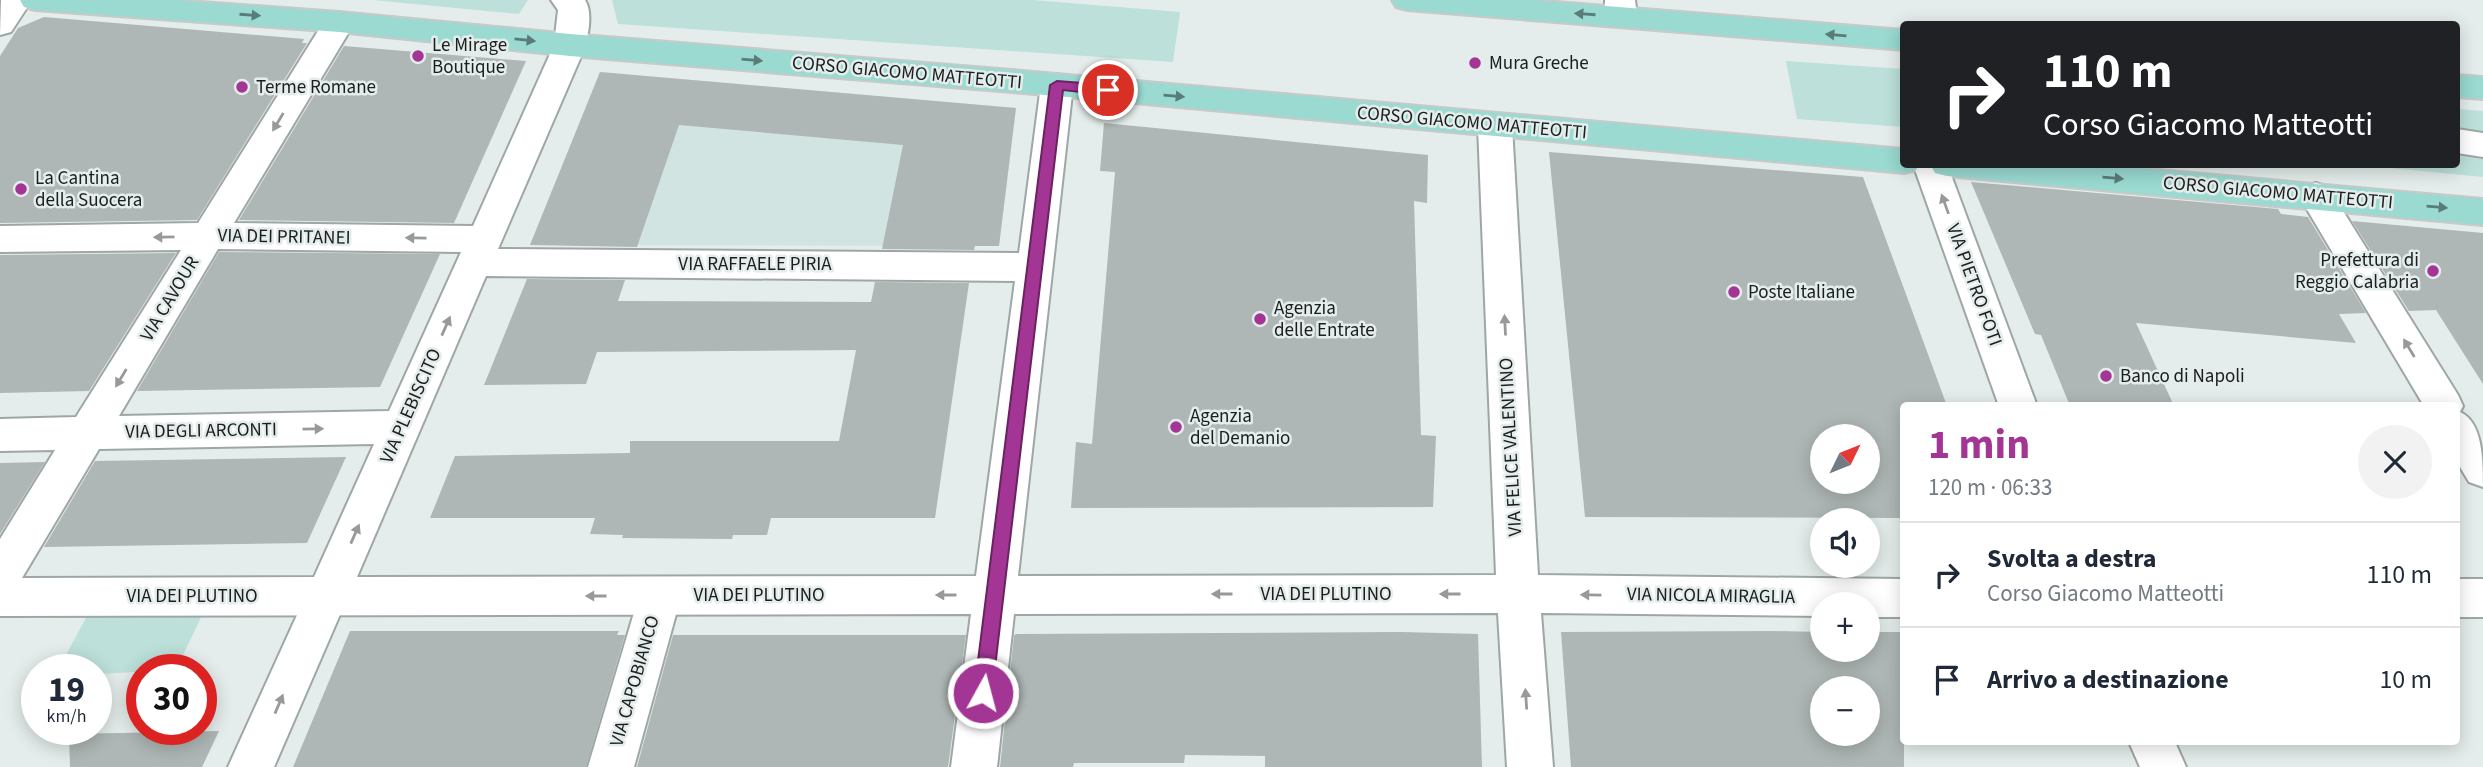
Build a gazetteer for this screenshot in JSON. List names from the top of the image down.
{
  "streets": {
    "main road": ["CORSO GIACOMO MATTEOTTI"],
    "street": [
      "VIA DEI PRITANEI",
      "VIA RAFFAELE PIRIA",
      "VIA PIETRO FOTI",
      "VIA CAVOUR",
      "VIA PLEBISCITO",
      "VIA DEGLI ARCONTI",
      "VIA FELICE VALENTINO",
      "VIA DEI PLUTINO",
      "VIA NICOLA MIRAGLIA",
      "VIA CAPOBIANCO"
    ]
  },
  "crossings": [
    ["CORSO GIACOMO MATTEOTTI", "VIA CAVOUR"],
    ["CORSO GIACOMO MATTEOTTI", "VIA PLEBISCITO"],
    ["CORSO GIACOMO MATTEOTTI", "VIA FELICE VALENTINO"],
    ["VIA DEI PRITANEI", "VIA RAFFAELE PIRIA"],
    ["VIA DEI PRITANEI", "VIA CAVOUR"],
    ["VIA DEI PRITANEI", "VIA PLEBISCITO"],
    ["VIA RAFFAELE PIRIA", "VIA PLEBISCITO"],
    ["VIA CAVOUR", "VIA DEGLI ARCONTI"],
    ["VIA PLEBISCITO", "VIA DEGLI ARCONTI"],
    ["VIA PLEBISCITO", "VIA DEI PLUTINO"],
    ["VIA FELICE VALENTINO", "VIA DEI PLUTINO"],
    ["VIA FELICE VALENTINO", "VIA NICOLA MIRAGLIA"],
    ["VIA DEI PLUTINO", "VIA NICOLA MIRAGLIA"],
    ["VIA DEI PLUTINO", "VIA CAPOBIANCO"]
  ],
  "one_way": [
    "CORSO GIACOMO MATTEOTTI",
    "VIA DEI PRITANEI",
    "VIA PIETRO FOTI",
    "VIA CAVOUR",
    "VIA PLEBISCITO",
    "VIA DEGLI ARCONTI",
    "VIA FELICE VALENTINO",
    "VIA DEI PLUTINO",
    "VIA NICOLA MIRAGLIA"
  ],
  "places": [
    "Le Mirage Boutique",
    "Mura Greche",
    "Terme Romane",
    "La Cantina della Suocera",
    "Prefettura di Reggio Calabria",
    "Poste Italiane",
    "Agenzia delle Entrate",
    "Banco di Napoli",
    "Agenzia del Demanio"
  ],
  "north": "top right",
  "page": {
    "turn": ["110 m", "Corso Giacomo Matteotti"],
    "heading": ["1 min", "120 m · 06:33"],
    "map_buttons": ["+", "−"],
    "list": [
      {
        "name": "Svolta a destra",
        "note": "Corso Giacomo Matteotti",
        "value": "110 m"
      },
      {
        "name": "Arrivo a destinazione",
        "value": "10 m"
      }
    ],
    "speed": "19 km/h",
    "limit": "30"
  }
}
